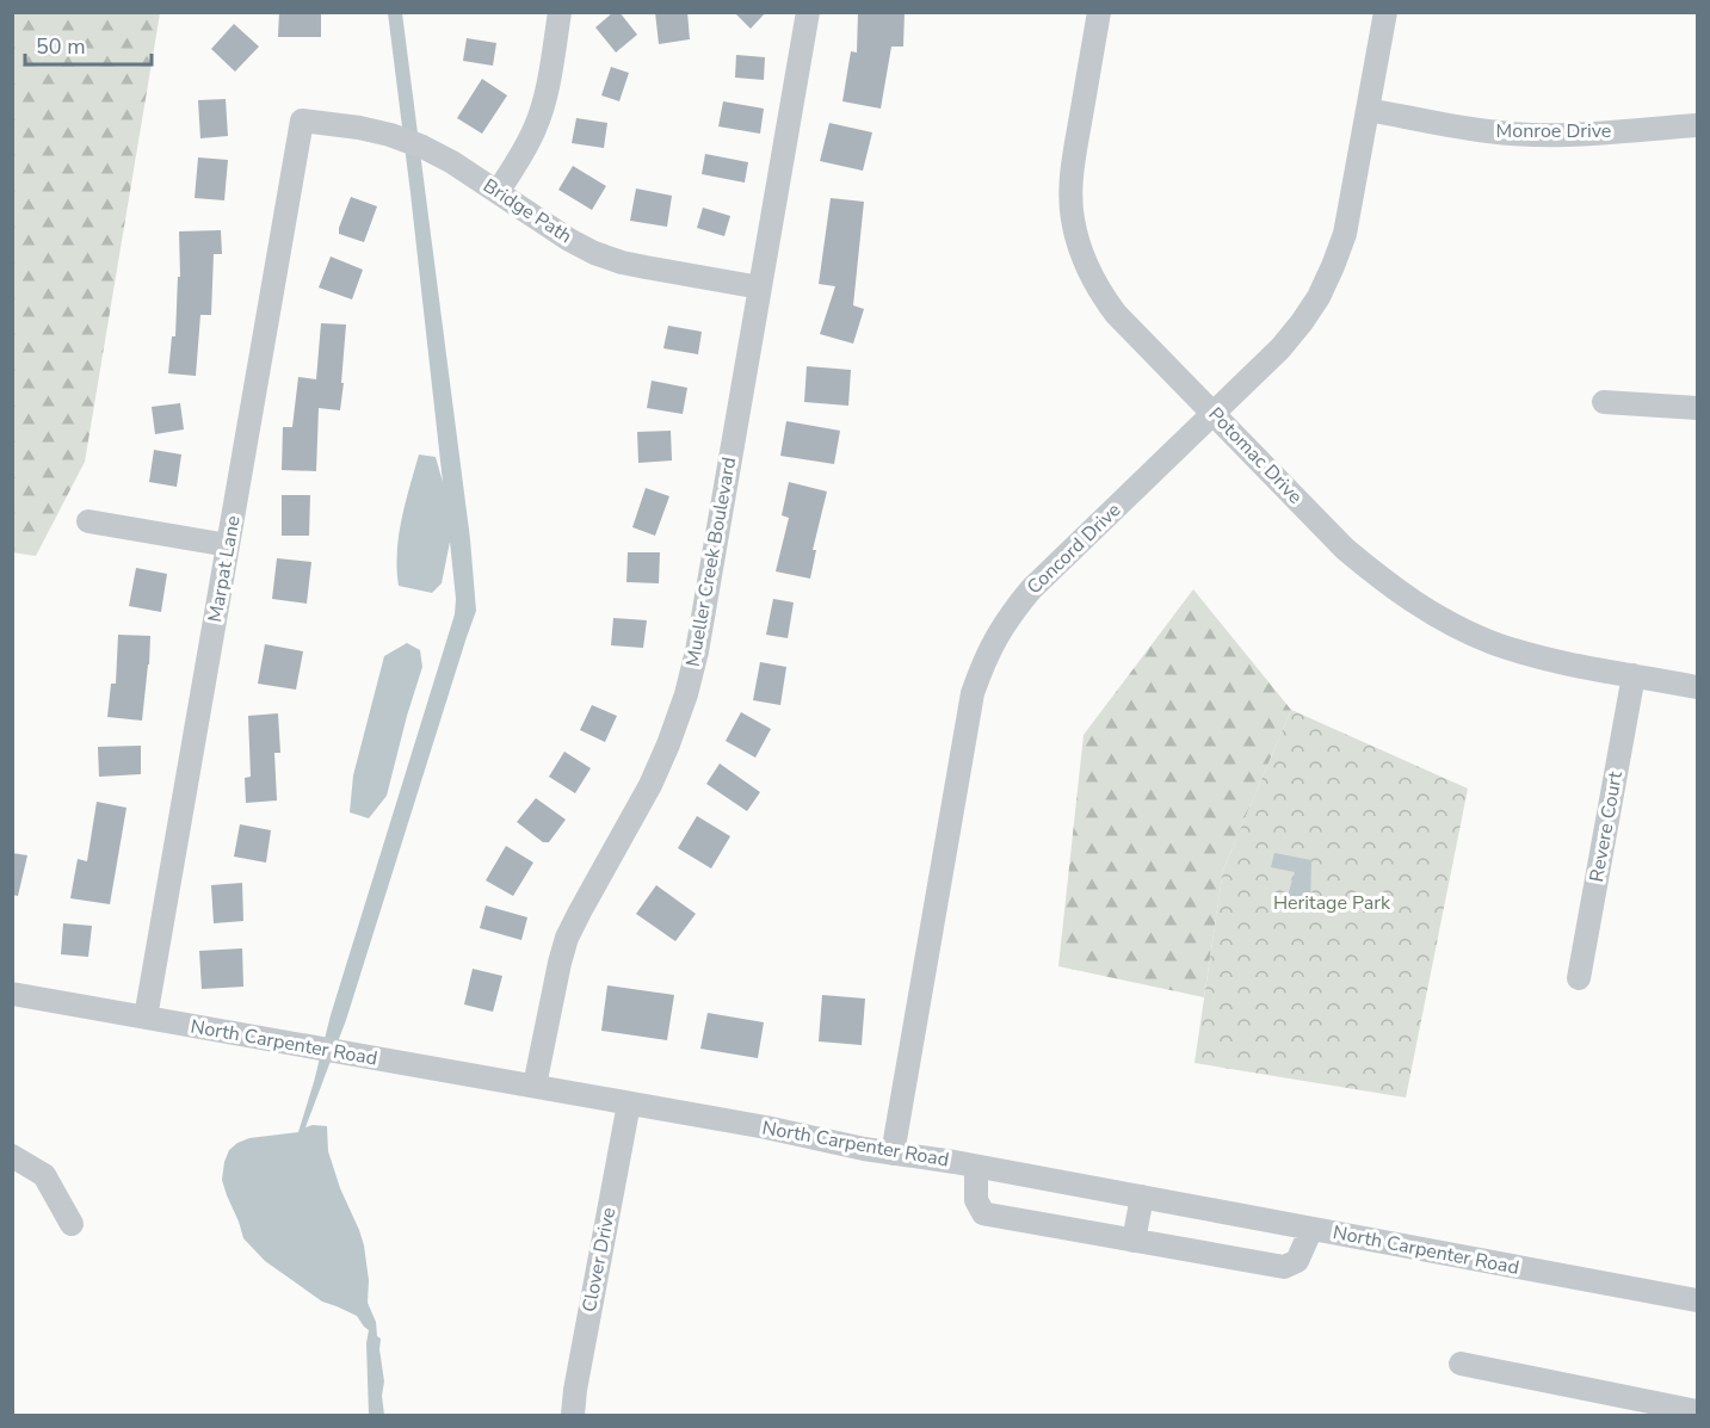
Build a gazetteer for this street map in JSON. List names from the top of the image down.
{
  "streets": {
    "street": [
      "Monroe Drive",
      "Bridge Path",
      "Potomac Drive",
      "Concord Drive",
      "Mueller Creek Boulevard",
      "Marpat Lane",
      "Revere Court",
      "North Carpenter Road",
      "Clover Drive"
    ]
  },
  "crossings": [
    ["Monroe Drive", "Concord Drive"],
    ["Bridge Path", "Mueller Creek Boulevard"],
    ["Bridge Path", "Marpat Lane"],
    ["Potomac Drive", "Concord Drive"],
    ["Potomac Drive", "Revere Court"],
    ["Concord Drive", "North Carpenter Road"],
    ["Mueller Creek Boulevard", "North Carpenter Road"],
    ["Marpat Lane", "North Carpenter Road"],
    ["North Carpenter Road", "Clover Drive"]
  ],
  "parks": ["Heritage Park"],
  "scale_bar": "50 m"
}
